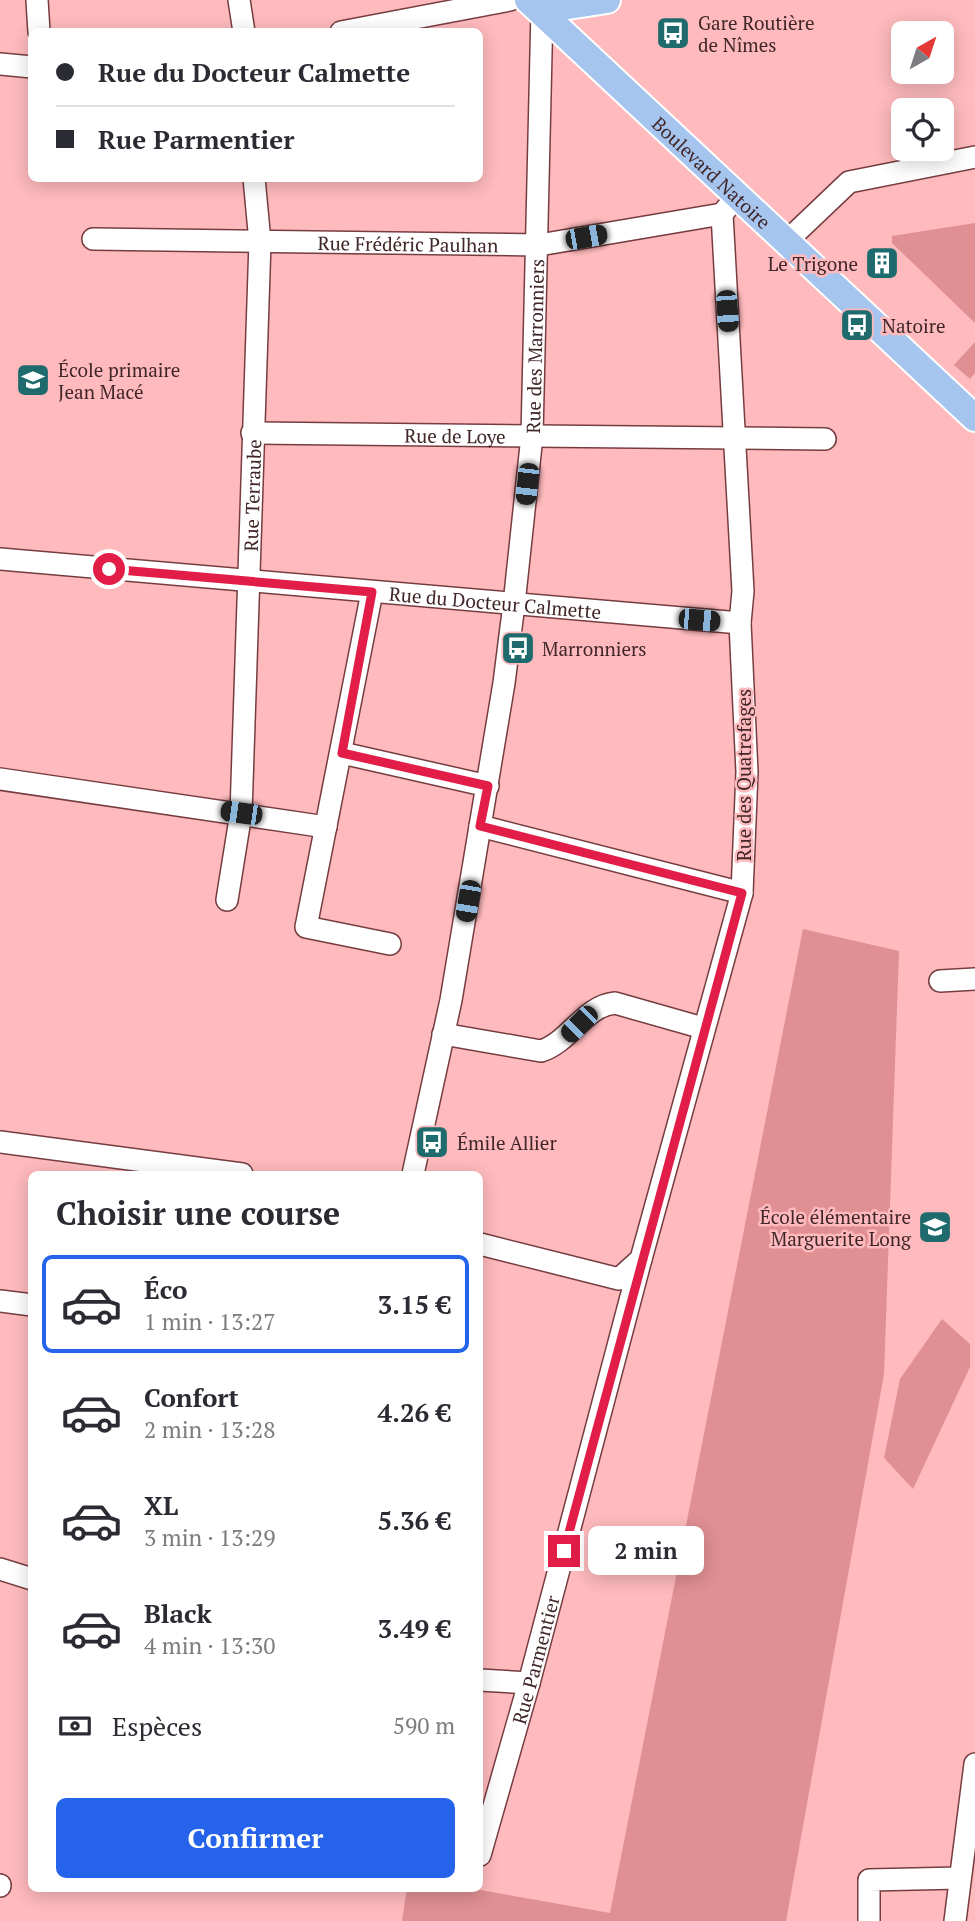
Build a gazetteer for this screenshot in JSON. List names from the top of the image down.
{
  "streets": {
    "main road": ["Boulevard Natoire"],
    "street": [
      "Rue Frédéric Paulhan",
      "Rue des Marronniers",
      "Rue de Loye",
      "Rue Terraube",
      "Rue du Docteur Calmette",
      "Rue des Quatrefages",
      "Rue Parmentier"
    ]
  },
  "crossings": [
    ["Boulevard Natoire", "Rue Frédéric Paulhan"],
    ["Boulevard Natoire", "Rue des Marronniers"],
    ["Boulevard Natoire", "Rue des Quatrefages"],
    ["Rue Frédéric Paulhan", "Rue des Marronniers"],
    ["Rue Frédéric Paulhan", "Rue Terraube"],
    ["Rue Frédéric Paulhan", "Rue des Quatrefages"],
    ["Rue des Marronniers", "Rue de Loye"],
    ["Rue des Marronniers", "Rue du Docteur Calmette"],
    ["Rue de Loye", "Rue Terraube"],
    ["Rue de Loye", "Rue des Quatrefages"],
    ["Rue Terraube", "Rue du Docteur Calmette"],
    ["Rue du Docteur Calmette", "Rue des Quatrefages"],
    ["Rue des Quatrefages", "Rue Parmentier"]
  ],
  "places": {
    "bus stop": [
      "Gare Routière de Nîmes",
      "Natoire",
      "Marronniers",
      "Émile Allier"
    ],
    "building": ["Le Trigone"],
    "school or university": ["École primaire Jean Macé", "École élémentaire Marguerite Long"]
  },
  "north": "top right",
  "page": {
    "banner": ["Rue du Docteur Calmette", "Rue Parmentier"],
    "heading": "Choisir une course",
    "list": [
      {
        "name": "Éco",
        "note": "1 min · 13:27",
        "value": "3.15 €"
      },
      {
        "name": "Confort",
        "note": "2 min · 13:28",
        "value": "4.26 €"
      },
      {
        "name": "XL",
        "note": "3 min · 13:29",
        "value": "5.36 €"
      },
      {
        "name": "Black",
        "note": "4 min · 13:30",
        "value": "3.49 €"
      }
    ],
    "bubble": "2 min",
    "pay": ["Espèces", "590 m"],
    "buttons": "Confirmer"
  }
}
